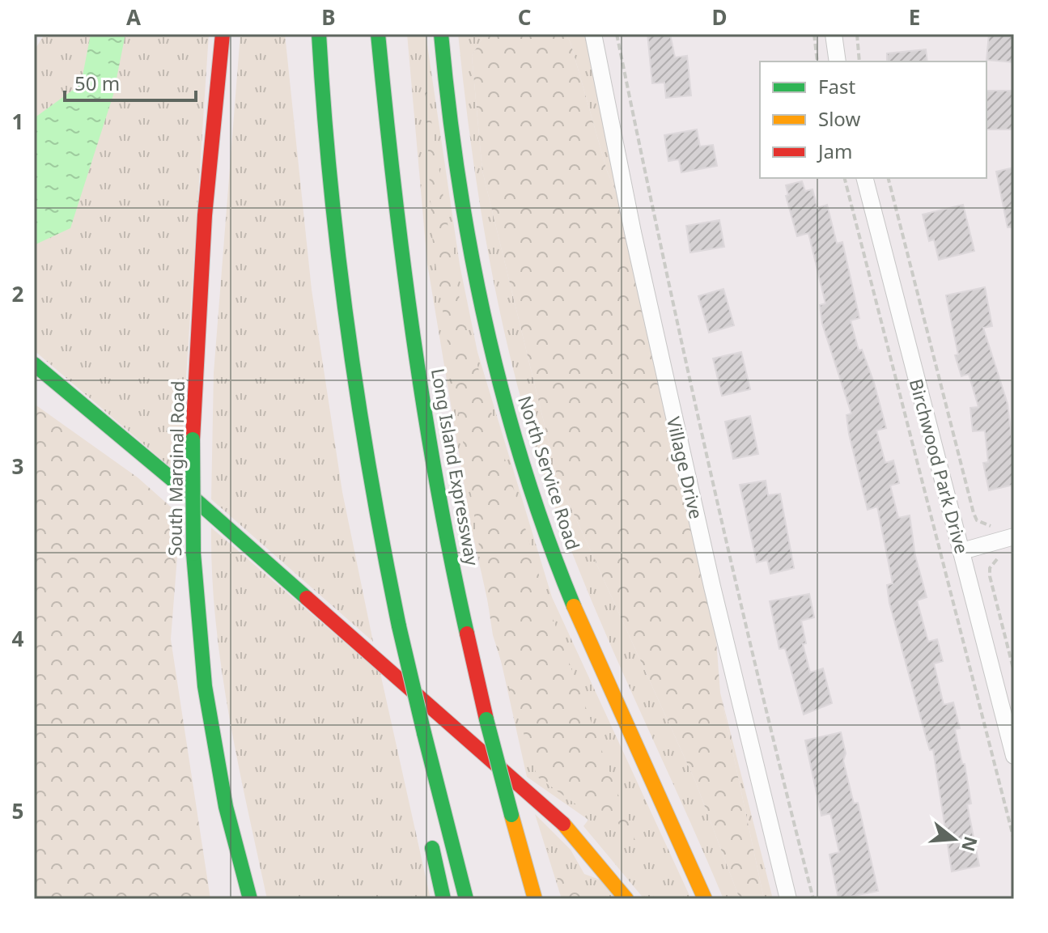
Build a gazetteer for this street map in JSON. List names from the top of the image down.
{
  "streets": {
    "main road": ["Long Island Expressway", "South Marginal Road", "North Service Road"],
    "street": ["Birchwood Park Drive", "Village Drive"]
  },
  "legend": ["Fast", "Slow", "Jam"],
  "scale_bar": "50 m",
  "north": "right",
  "grid": {
    "columns": [
      "A",
      "B",
      "C",
      "D",
      "E"
    ],
    "rows": [
      "1",
      "2",
      "3",
      "4",
      "5"
    ]
  }
}
